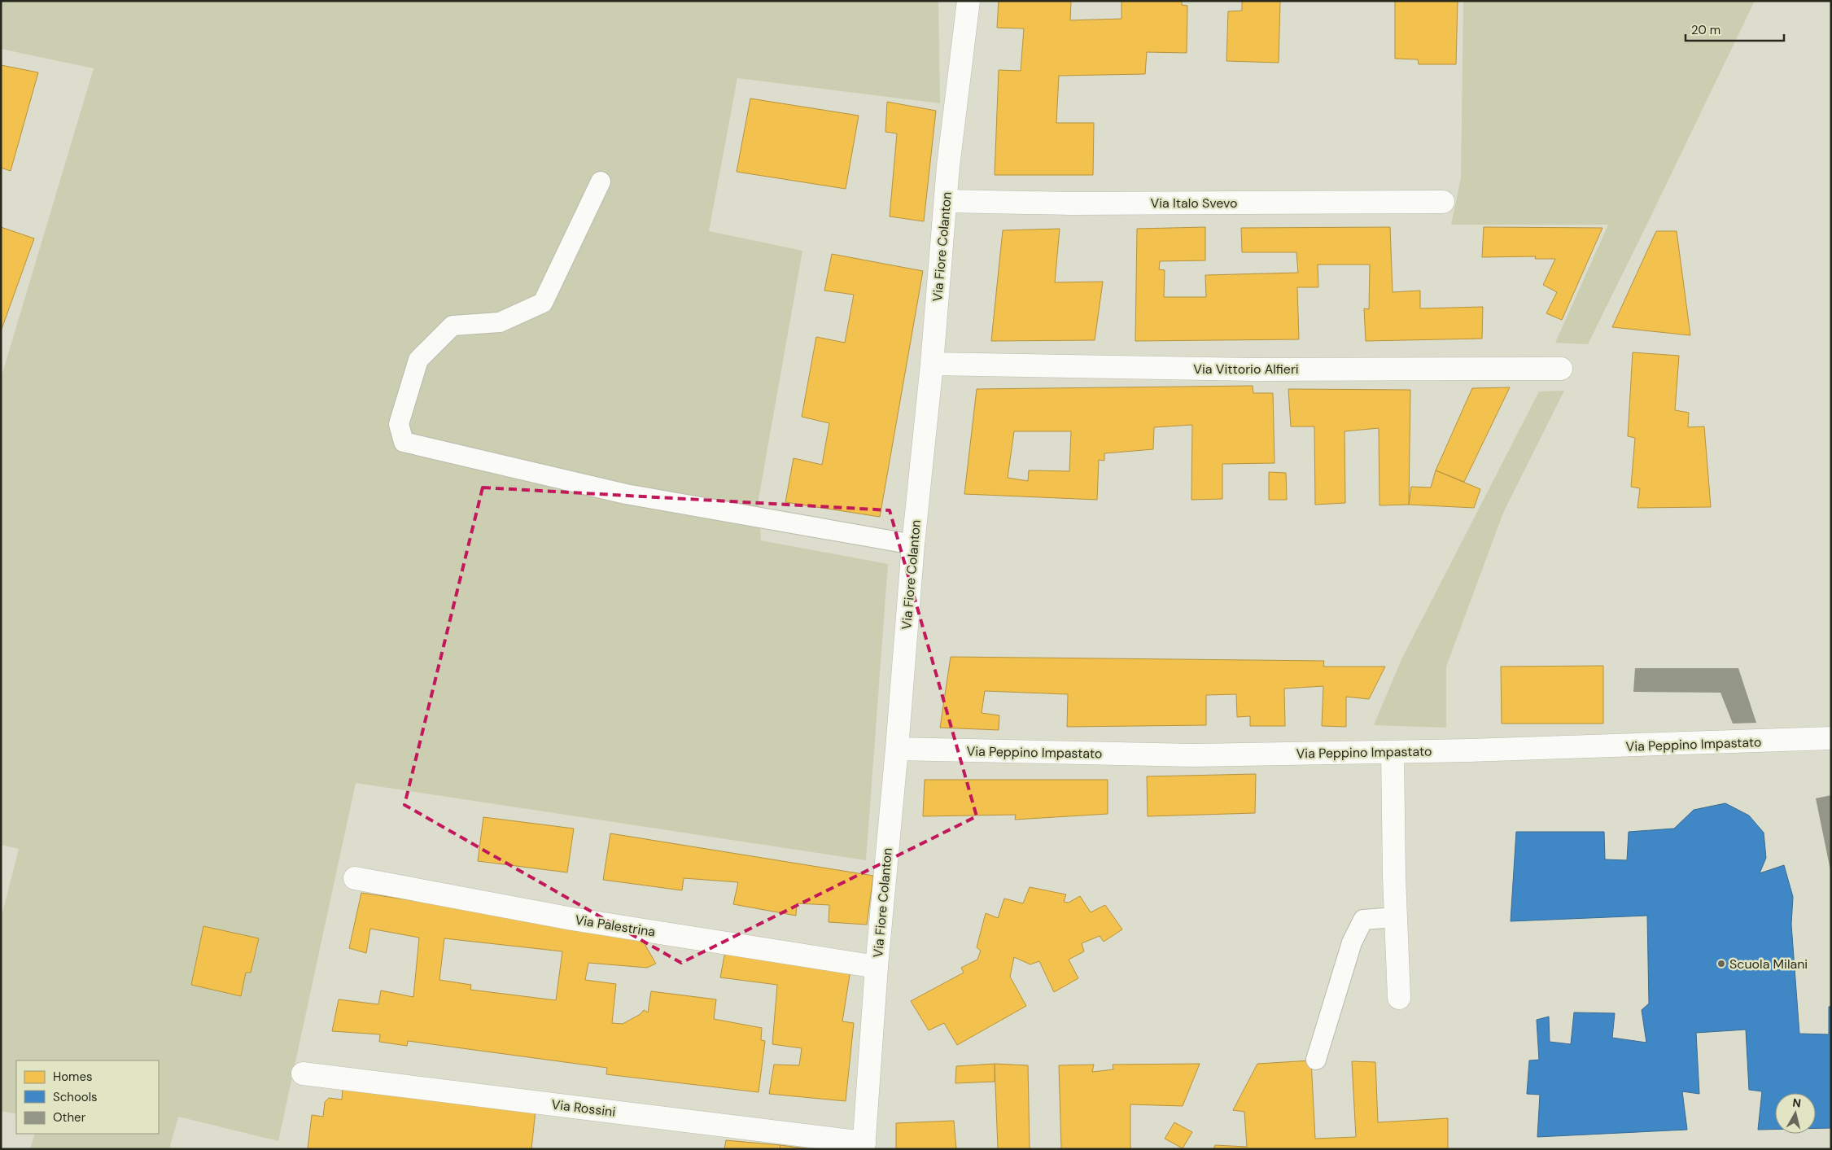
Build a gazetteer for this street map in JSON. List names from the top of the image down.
{
  "streets": {
    "street": [
      "Via Italo Svevo",
      "Via Fiore Colanton",
      "Via Vittorio Alfieri",
      "Via Peppino Impastato",
      "Via Palestrina",
      "Via Rossini"
    ]
  },
  "crossings": [
    ["Via Italo Svevo", "Via Fiore Colanton"],
    ["Via Fiore Colanton", "Via Vittorio Alfieri"],
    ["Via Fiore Colanton", "Via Peppino Impastato"],
    ["Via Fiore Colanton", "Via Palestrina"],
    ["Via Fiore Colanton", "Via Rossini"]
  ],
  "places": ["Scuola Milani"],
  "legend": ["Homes", "Schools", "Other"],
  "scale_bar": "20 m",
  "north": "top"
}
